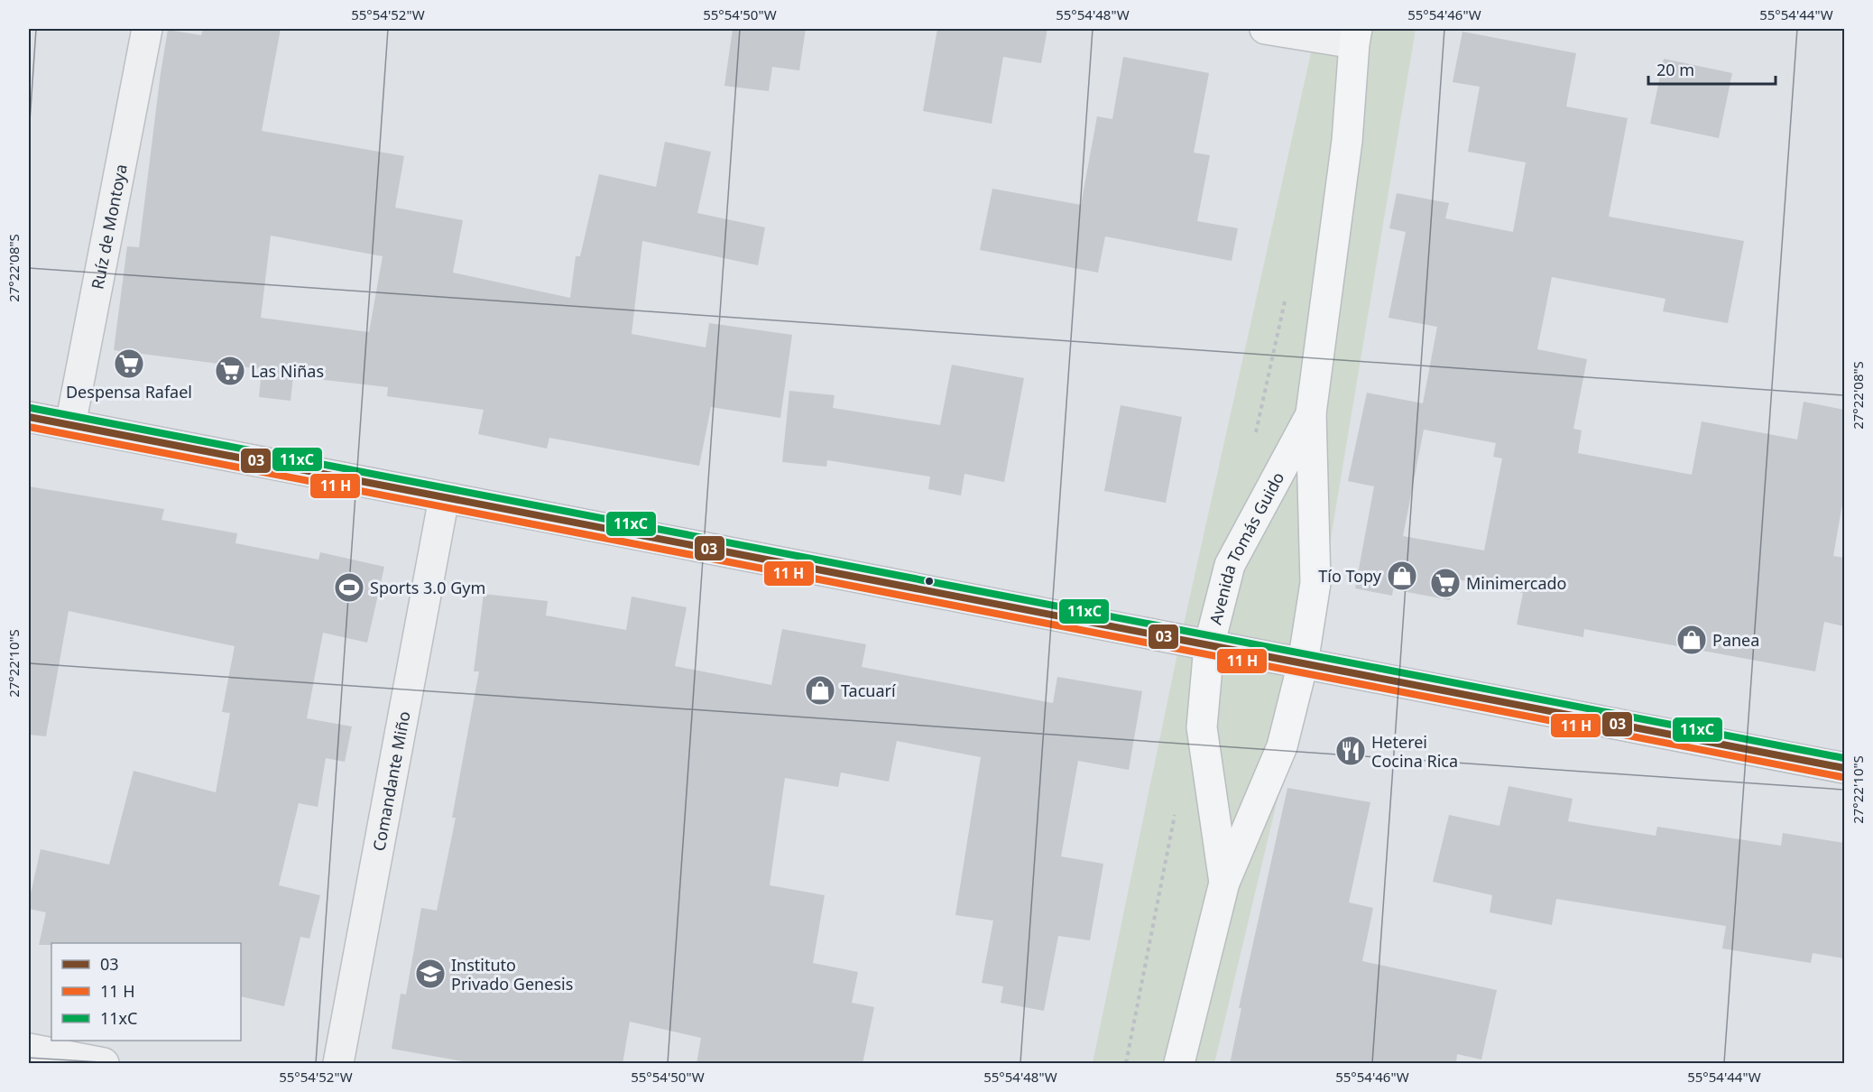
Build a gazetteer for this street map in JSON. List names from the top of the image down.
{
  "streets": {
    "main road": ["Avenida Tomás Guido"],
    "street": ["Ruíz de Montoya", "Comandante Miño"]
  },
  "places": {
    "supermarket": ["Despensa Rafael", "Las Niñas", "Minimercado"],
    "shop": ["Tío Topy", "Panea", "Tacuarí"],
    "sports": ["Sports 3.0 Gym"],
    "restaurant": ["Heterei Cocina Rica"],
    "school or university": ["Instituto Privado Genesis"]
  },
  "lines": ["transit line 11xC", "transit line 03"],
  "legend": ["03", "11 H", "11xC"],
  "scale_bar": "20 m",
  "coordinates": [
    "55°54'52\"W",
    "55°54'50\"W",
    "55°54'48\"W",
    "55°54'46\"W",
    "55°54'44\"W",
    "27°22'08\"S",
    "27°22'10\"S"
  ]
}
